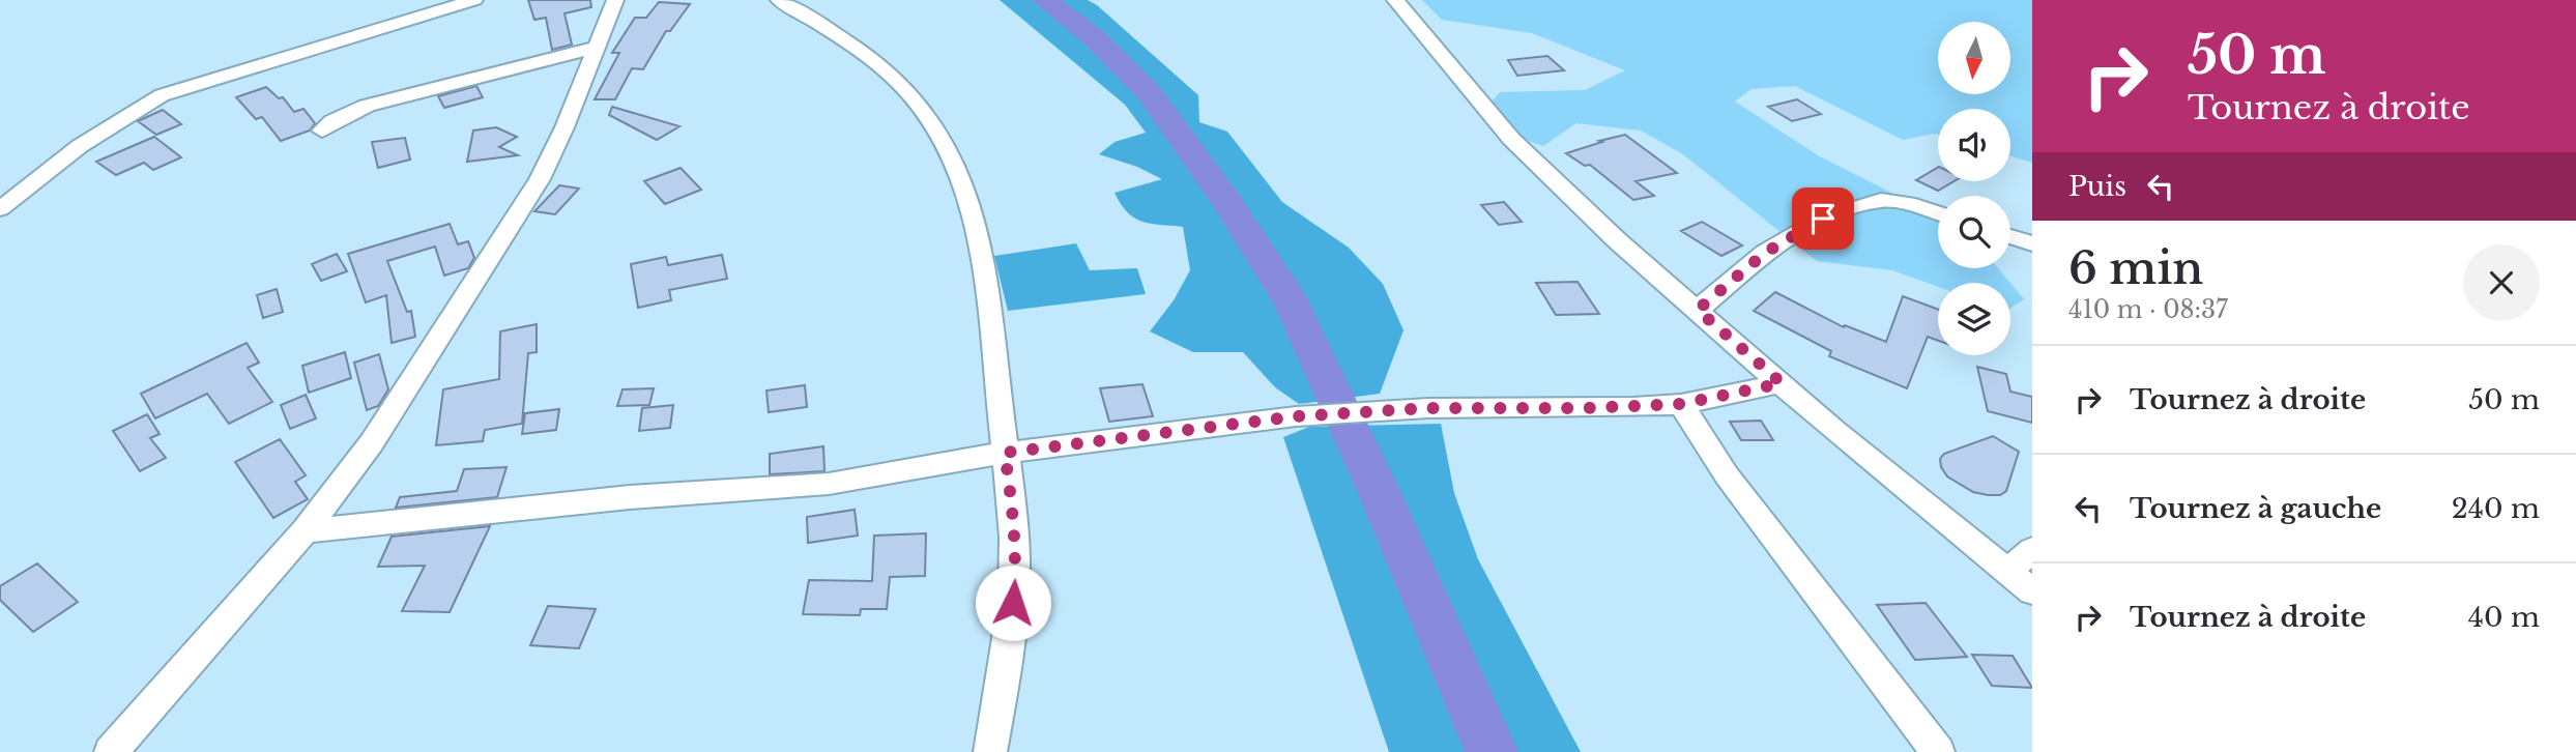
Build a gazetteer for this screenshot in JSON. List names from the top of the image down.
{
  "north": "bottom",
  "page": {
    "turn": ["50 m", "Tournez à droite"],
    "then": "Puis",
    "heading": ["6 min", "410 m · 08:37"],
    "list": [
      {
        "name": "Tournez à droite",
        "value": "50 m"
      },
      {
        "name": "Tournez à gauche",
        "value": "240 m"
      },
      {
        "name": "Tournez à droite",
        "value": "40 m"
      }
    ]
  }
}
